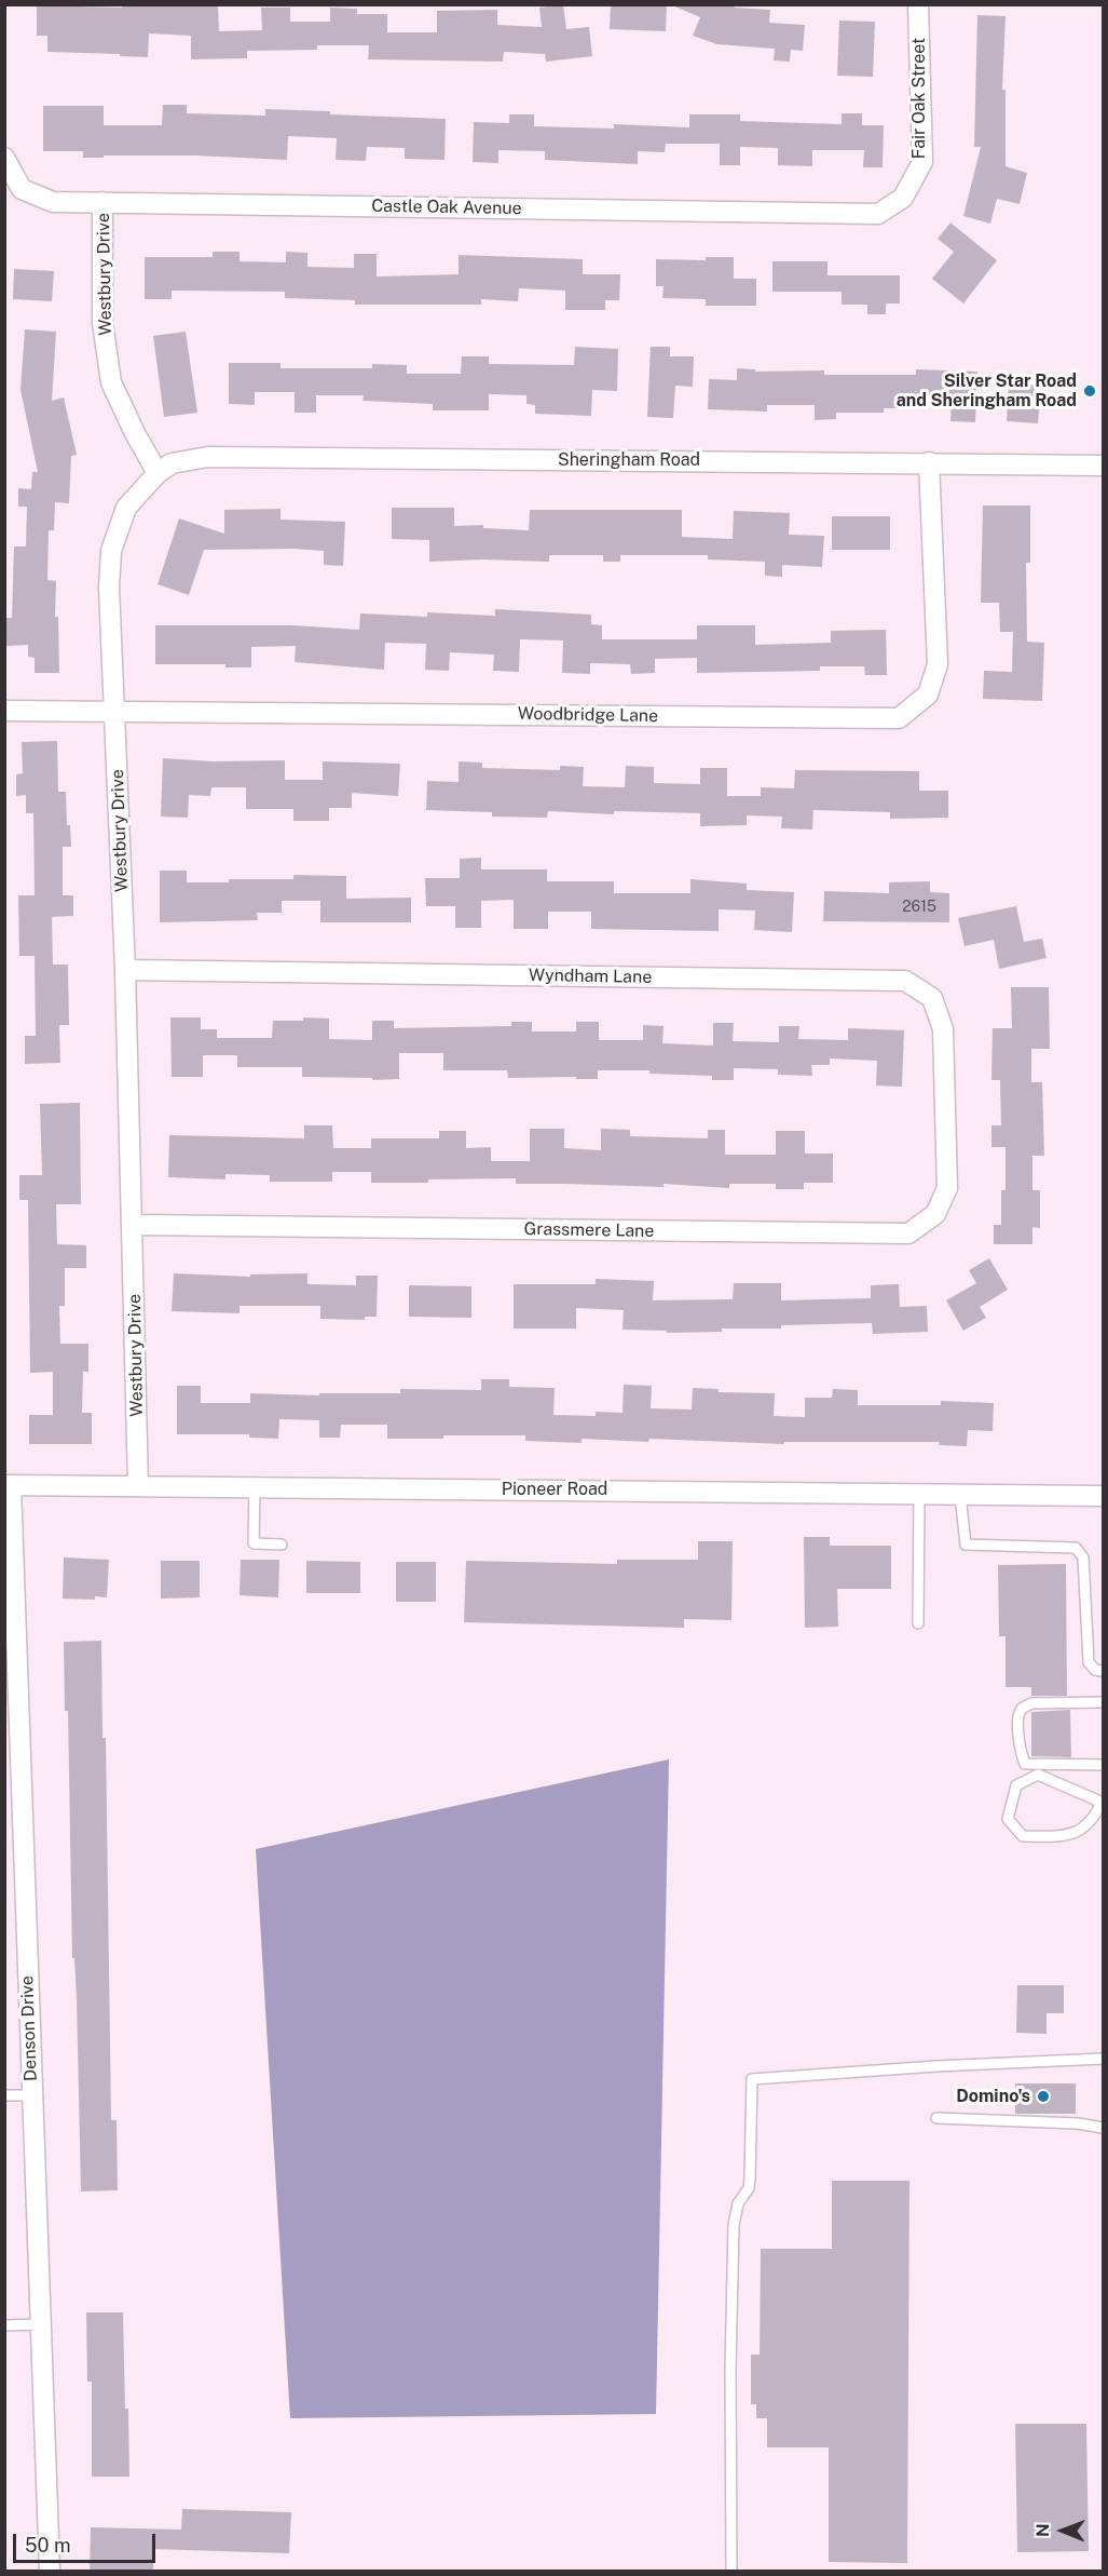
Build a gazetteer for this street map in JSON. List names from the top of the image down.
{
  "streets": {
    "street": [
      "Fair Oak Street",
      "Castle Oak Avenue",
      "Westbury Drive",
      "Sheringham Road",
      "Woodbridge Lane",
      "Wyndham Lane",
      "Grassmere Lane",
      "Pioneer Road",
      "Denson Drive"
    ]
  },
  "crossings": [
    ["Fair Oak Street", "Castle Oak Avenue"],
    ["Castle Oak Avenue", "Westbury Drive"],
    ["Westbury Drive", "Sheringham Road"],
    ["Westbury Drive", "Woodbridge Lane"],
    ["Westbury Drive", "Wyndham Lane"],
    ["Westbury Drive", "Grassmere Lane"],
    ["Westbury Drive", "Pioneer Road"],
    ["Sheringham Road", "Woodbridge Lane"],
    ["Wyndham Lane", "Grassmere Lane"],
    ["Pioneer Road", "Denson Drive"]
  ],
  "places": ["Silver Star Road and Sheringham Road", "Domino's"],
  "house_numbers": ["2615"],
  "scale_bar": "50 m",
  "north": "left"
}
